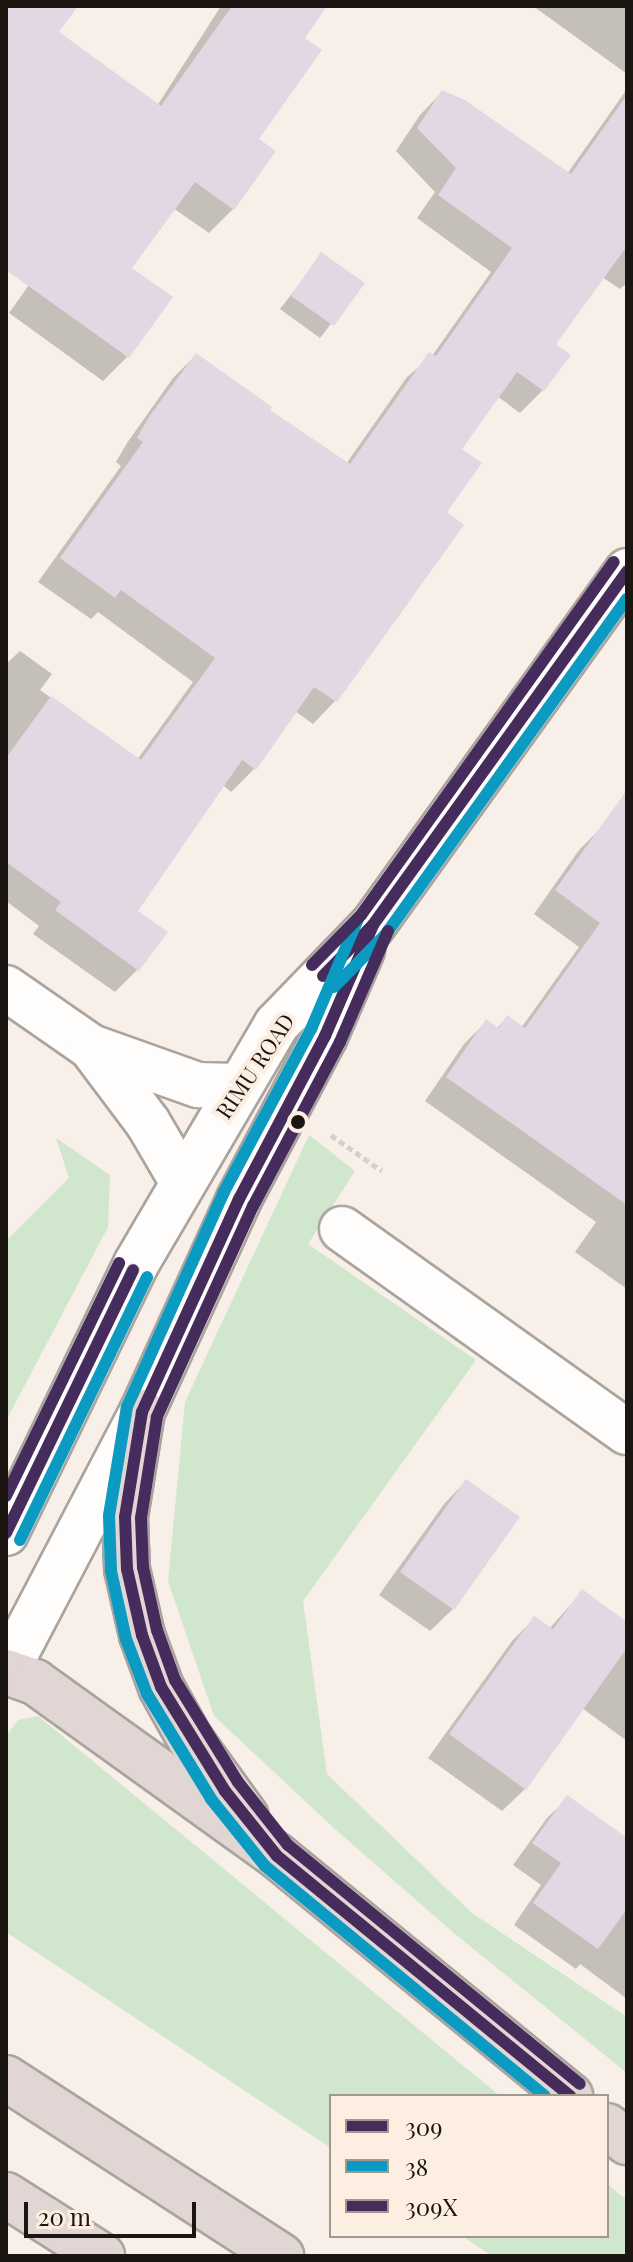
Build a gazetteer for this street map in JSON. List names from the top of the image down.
{
  "streets": {
    "main road": ["RIMU ROAD"]
  },
  "lines": ["transit line 309X", "transit line 309", "transit line 38"],
  "legend": ["309", "38", "309X"],
  "scale_bar": "20 m"
}
